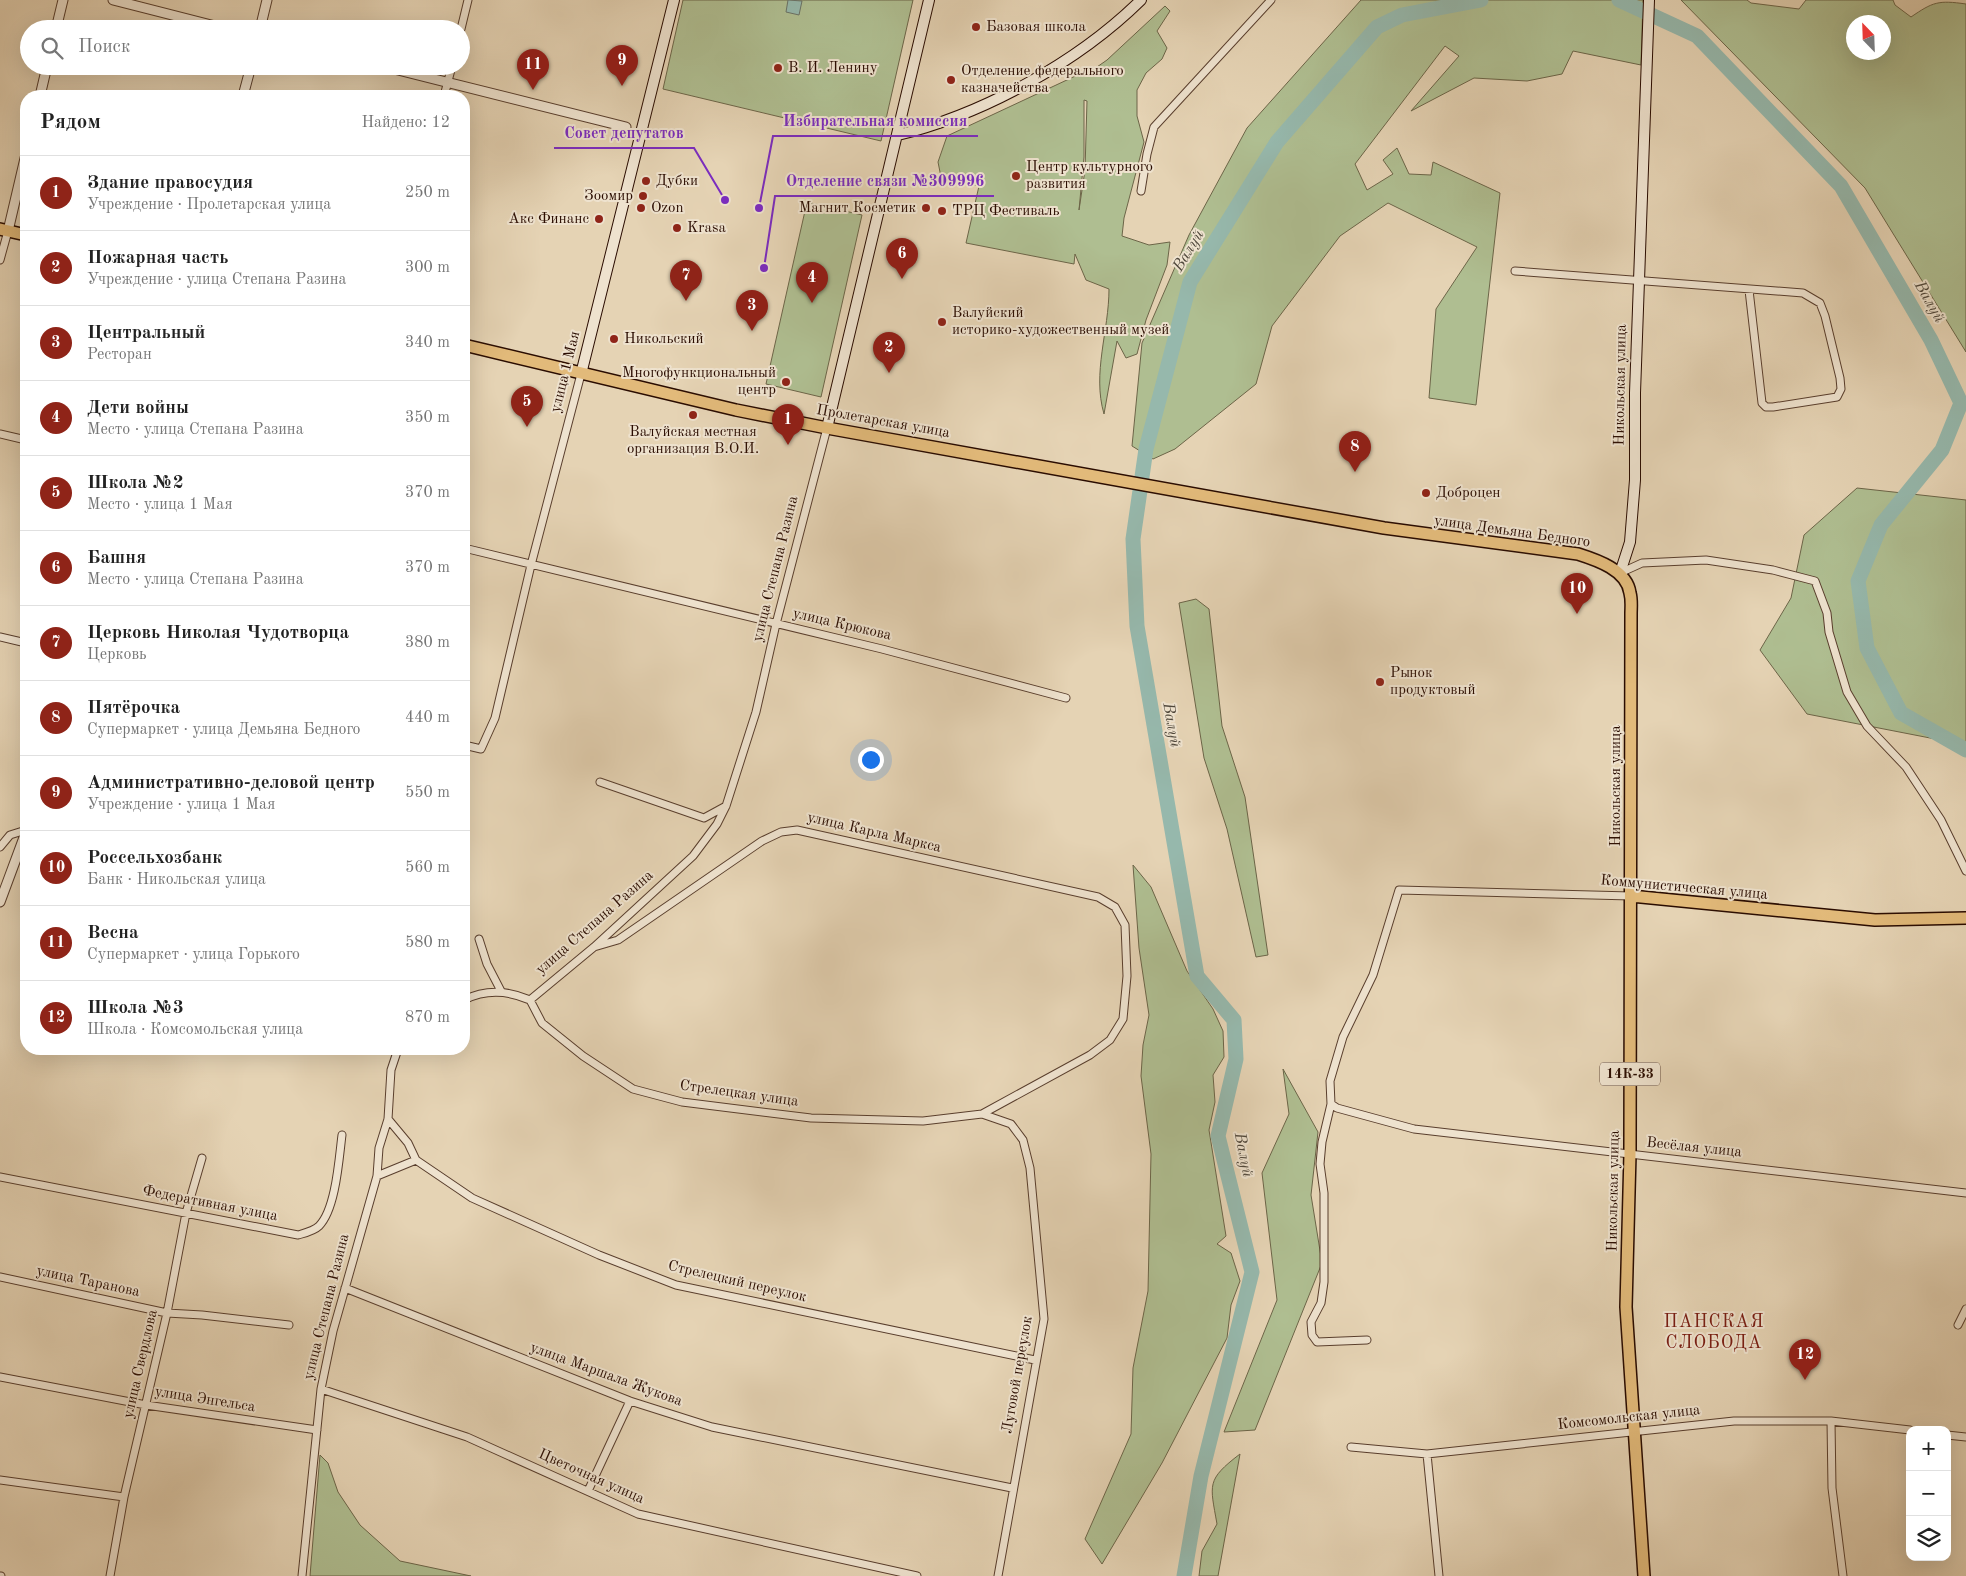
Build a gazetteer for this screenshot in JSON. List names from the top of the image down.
{
  "streets": {
    "main road": [
      "улица 1 Мая",
      "Никольская улица",
      "Пролетарская улица",
      "улица Демьяна Бедного",
      "улица Степана Разина",
      "Коммунистическая улица",
      "14К-33"
    ],
    "street": [
      "улица Крюкова",
      "улица Карла Маркса",
      "Стрелецкая улица",
      "Весёлая улица",
      "Федеративная улица",
      "улица Таранова",
      "Стрелецкий переулок",
      "улица Свердлова",
      "улица Маршала Жукова",
      "Луговой переулок",
      "улица Энгельса",
      "Комсомольская улица",
      "Цветочная улица"
    ]
  },
  "crossings": [
    ["улица 1 Мая", "Пролетарская улица"],
    ["улица 1 Мая", "улица Крюкова"],
    ["Никольская улица", "улица Демьяна Бедного"],
    ["Никольская улица", "Коммунистическая улица"],
    ["Никольская улица", "Весёлая улица"],
    ["Никольская улица", "Комсомольская улица"],
    ["Пролетарская улица", "улица Демьяна Бедного"],
    ["Пролетарская улица", "улица Степана Разина"],
    ["улица Степана Разина", "улица Крюкова"],
    ["улица Степана Разина", "улица Карла Маркса"],
    ["улица Степана Разина", "Стрелецкая улица"],
    ["улица Степана Разина", "Стрелецкий переулок"],
    ["улица Степана Разина", "улица Маршала Жукова"],
    ["улица Степана Разина", "улица Энгельса"],
    ["улица Степана Разина", "Цветочная улица"],
    ["улица Карла Маркса", "Стрелецкая улица"],
    ["улица Карла Маркса", "Луговой переулок"],
    ["Коммунистическая улица", "Весёлая улица"],
    ["Стрелецкая улица", "Луговой переулок"],
    ["Федеративная улица", "улица Свердлова"],
    ["улица Таранова", "улица Свердлова"],
    ["Стрелецкий переулок", "Луговой переулок"],
    ["улица Свердлова", "улица Энгельса"],
    ["улица Маршала Жукова", "Луговой переулок"]
  ],
  "districts": ["ПАНСКАЯ СЛОБОДА"],
  "water": ["Валуй"],
  "places": [
    "Базовая школа",
    "В. И. Ленину",
    "Отделение федерального казначейства",
    "Центр культурного развития",
    "Дубки",
    "Зоомир",
    "Совет депутатов",
    "Ozon",
    "Избирательная комиссия",
    "Магнит Косметик",
    "ТРЦ Фестиваль",
    "Акс Финанс",
    "Krasa",
    "Отделение связи №309996",
    "Валуйский историко-художественный музей",
    "Никольский",
    "Многофункциональный центр",
    "Валуйская местная организация В.О.И.",
    "Доброцен",
    "Рынок продуктовый"
  ],
  "north": "top left",
  "page": {
    "search": "Поиск",
    "pins": [
      "9",
      "11",
      "6",
      "7",
      "4",
      "3",
      "2",
      "5",
      "1",
      "8",
      "10",
      "12"
    ],
    "heading": ["Рядом", "Найдено: 12"],
    "list": [
      {
        "mark": "1",
        "name": "Здание правосудия",
        "note": "Учреждение · Пролетарская улица",
        "value": "250 m"
      },
      {
        "mark": "2",
        "name": "Пожарная часть",
        "note": "Учреждение · улица Степана Разина",
        "value": "300 m"
      },
      {
        "mark": "3",
        "name": "Центральный",
        "note": "Ресторан",
        "value": "340 m"
      },
      {
        "mark": "4",
        "name": "Дети войны",
        "note": "Место · улица Степана Разина",
        "value": "350 m"
      },
      {
        "mark": "5",
        "name": "Школа №2",
        "note": "Место · улица 1 Мая",
        "value": "370 m"
      },
      {
        "mark": "6",
        "name": "Башня",
        "note": "Место · улица Степана Разина",
        "value": "370 m"
      },
      {
        "mark": "7",
        "name": "Церковь Николая Чудотворца",
        "note": "Церковь",
        "value": "380 m"
      },
      {
        "mark": "8",
        "name": "Пятёрочка",
        "note": "Супермаркет · улица Демьяна Бедного",
        "value": "440 m"
      },
      {
        "mark": "9",
        "name": "Административно-деловой центр",
        "note": "Учреждение · улица 1 Мая",
        "value": "550 m"
      },
      {
        "mark": "10",
        "name": "Россельхозбанк",
        "note": "Банк · Никольская улица",
        "value": "560 m"
      },
      {
        "mark": "11",
        "name": "Весна",
        "note": "Супермаркет · улица Горького",
        "value": "580 m"
      },
      {
        "mark": "12",
        "name": "Школа №3",
        "note": "Школа · Комсомольская улица",
        "value": "870 m"
      }
    ],
    "map_buttons": ["+", "−"]
  }
}
